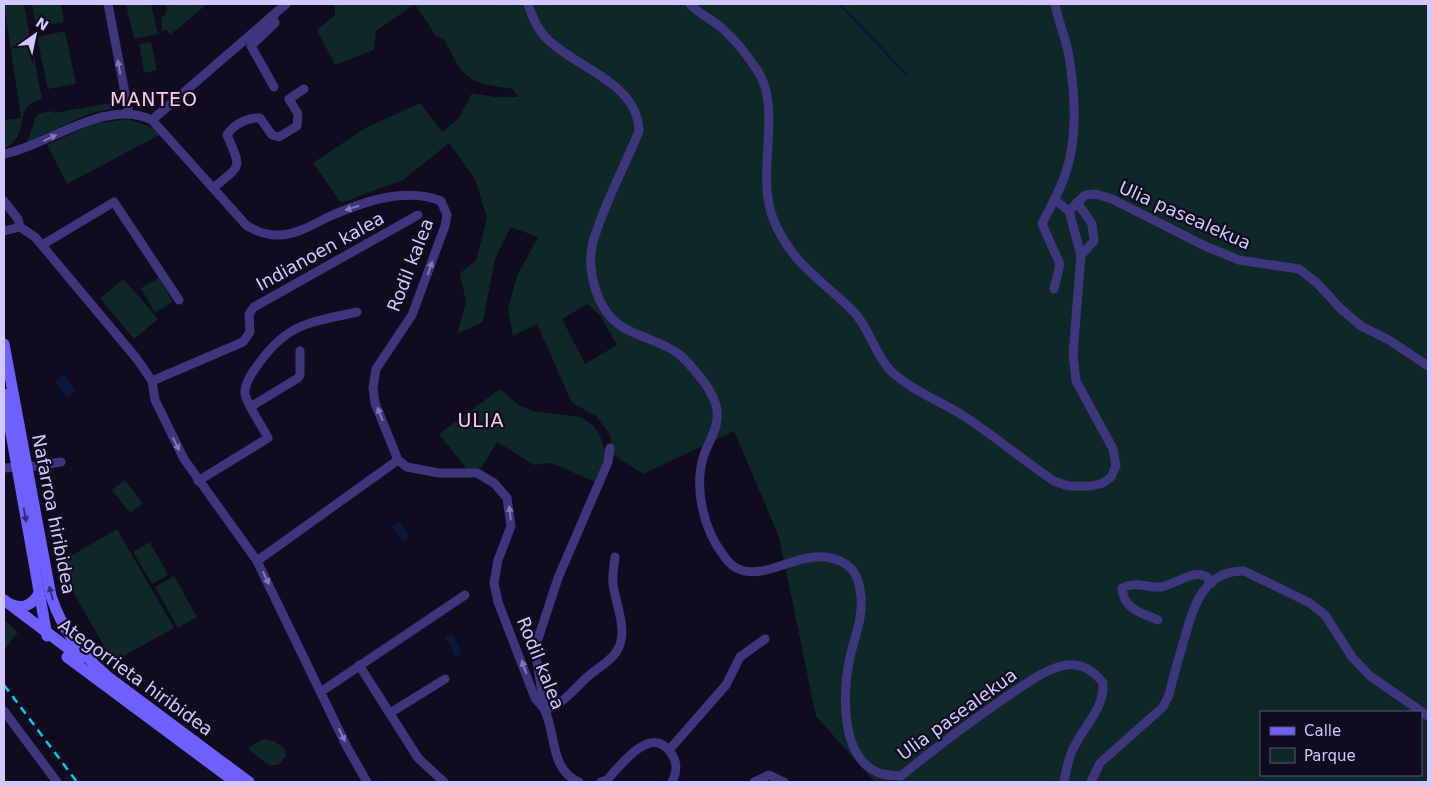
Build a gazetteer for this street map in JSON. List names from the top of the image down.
{
  "streets": {
    "main road": ["Nafarroa hiribidea", "Ategorrieta hiribidea"],
    "street": ["Ulia pasealekua", "Indianoen kalea", "Rodil kalea"]
  },
  "crossings": [
    ["Nafarroa hiribidea", "Ategorrieta hiribidea"]
  ],
  "districts": ["MANTEO", "ULIA"],
  "legend": ["Calle", "Parque"],
  "north": "top right"
}
